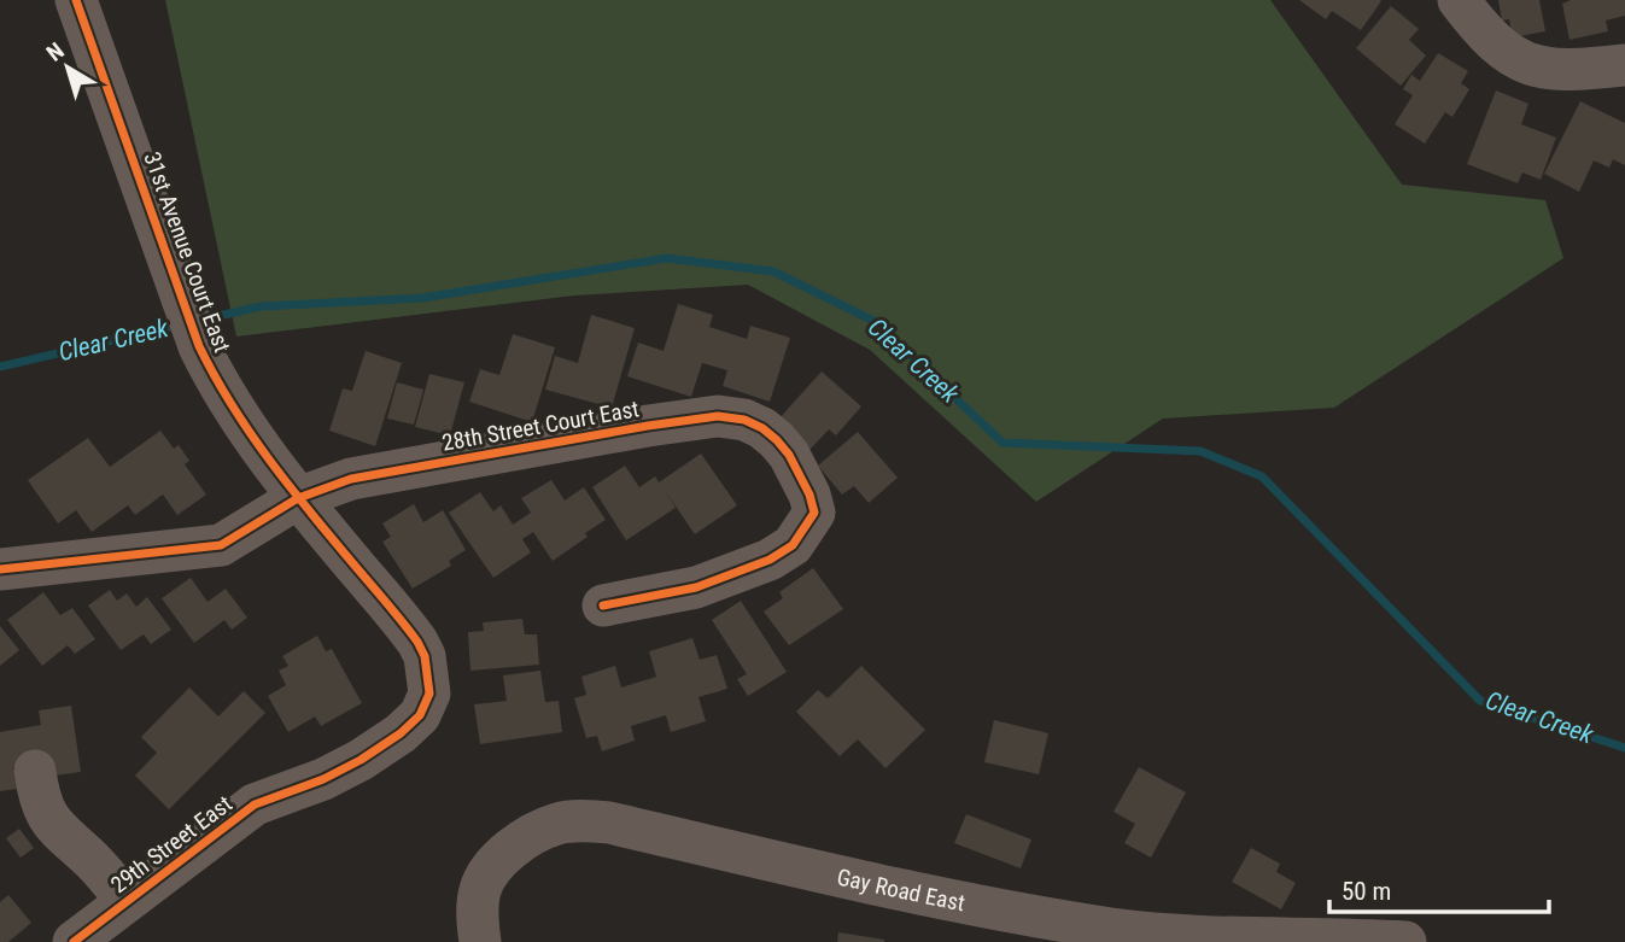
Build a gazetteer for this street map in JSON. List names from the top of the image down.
{
  "streets": {
    "street": [
      "31st Avenue Court East",
      "28th Street Court East",
      "29th Street East",
      "Gay Road East"
    ]
  },
  "crossings": [
    ["31st Avenue Court East", "28th Street Court East"],
    ["31st Avenue Court East", "29th Street East"]
  ],
  "water": ["Clear Creek"],
  "scale_bar": "50 m",
  "north": "top left"
}
